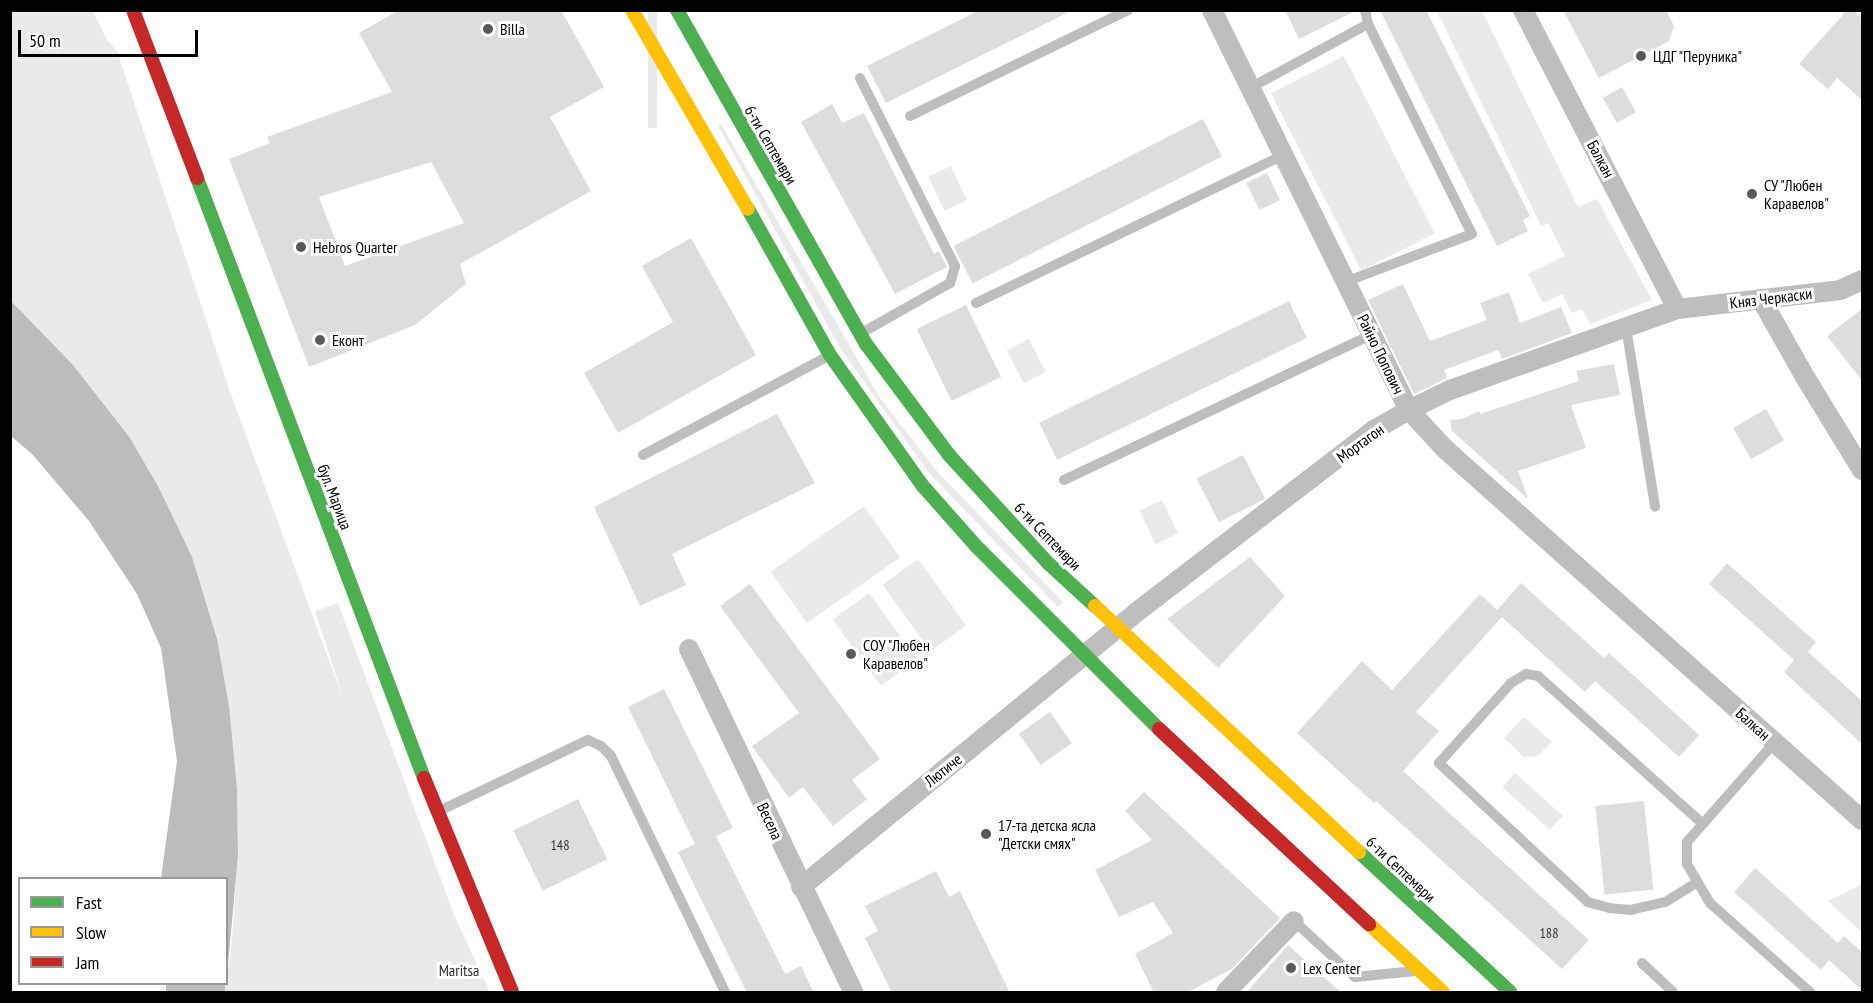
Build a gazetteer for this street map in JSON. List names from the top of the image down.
{
  "streets": {
    "main road": ["6-ти Септември", "бул. Марица"],
    "street": [
      "Балкан",
      "Княз Черкаски",
      "Райно Попович",
      "Мортагон",
      "Лютиче",
      "Весела"
    ]
  },
  "crossings": [
    ["6-ти Септември", "Мортагон"],
    ["Балкан", "Княз Черкаски"],
    ["Балкан", "Райно Попович"],
    ["Балкан", "Мортагон"],
    ["Княз Черкаски", "Мортагон"],
    ["Райно Попович", "Мортагон"],
    ["Мортагон", "Лютиче"],
    ["Лютиче", "Весела"]
  ],
  "parks": ["Maritsa"],
  "places": [
    "Billa",
    "ЦДГ \"Перуника\"",
    "СУ \"Любен Каравелов\"",
    "Hebros Quarter",
    "Еконт",
    "СОУ \"Любен Каравелов\"",
    "17-та детска ясла \"Детски смях\"",
    "Lex Center"
  ],
  "house_numbers": ["148", "188"],
  "legend": ["Fast", "Slow", "Jam"],
  "scale_bar": "50 m"
}
